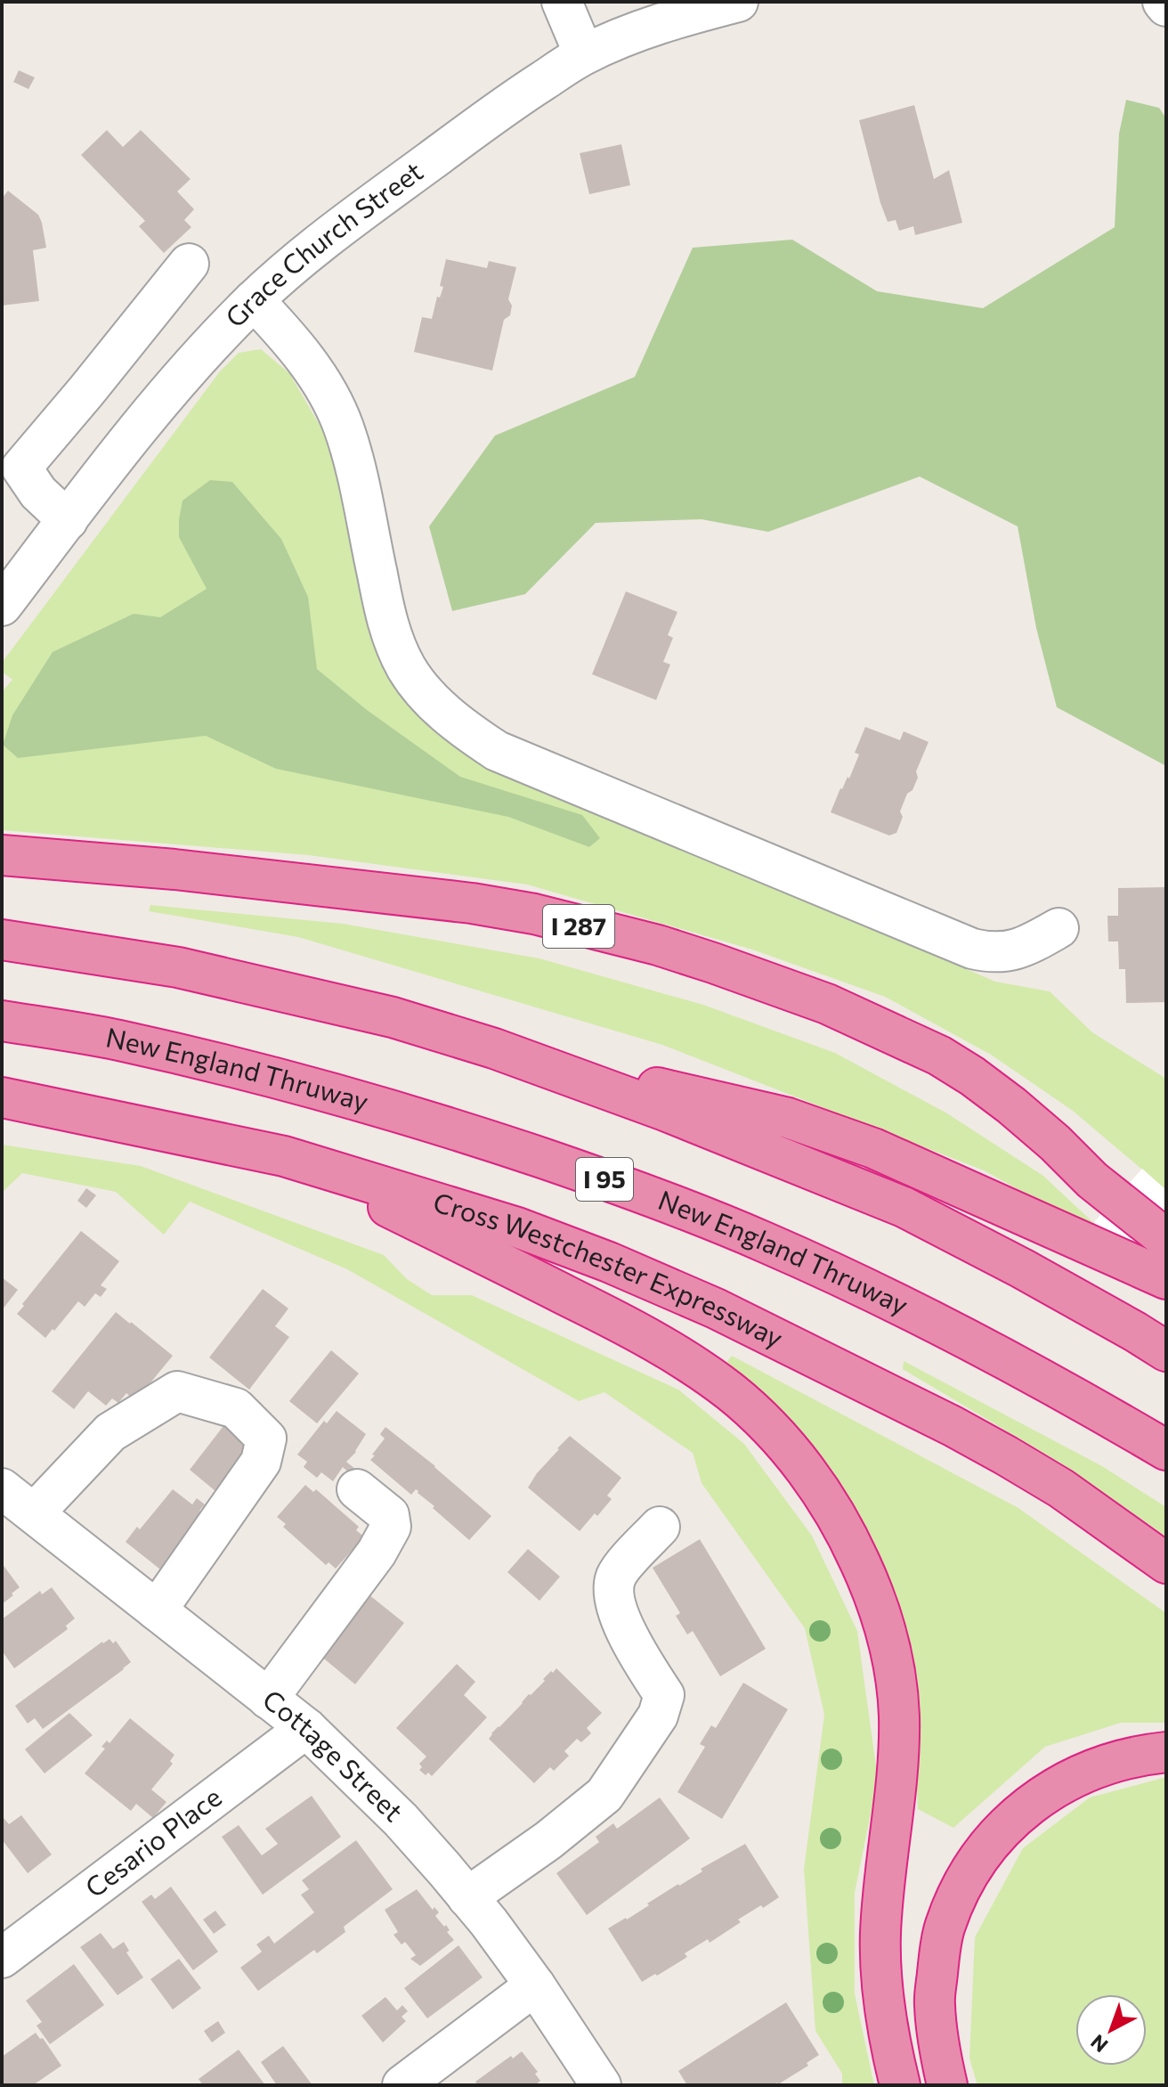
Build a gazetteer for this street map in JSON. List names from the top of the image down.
{
  "streets": {
    "highway": [
      "I 287",
      "New England Thruway",
      "I 95",
      "Cross Westchester Expressway"
    ],
    "street": ["Grace Church Street", "Cottage Street", "Cesario Place"]
  },
  "crossings": [
    ["Cottage Street", "Cesario Place"]
  ],
  "north": "bottom left"
}
